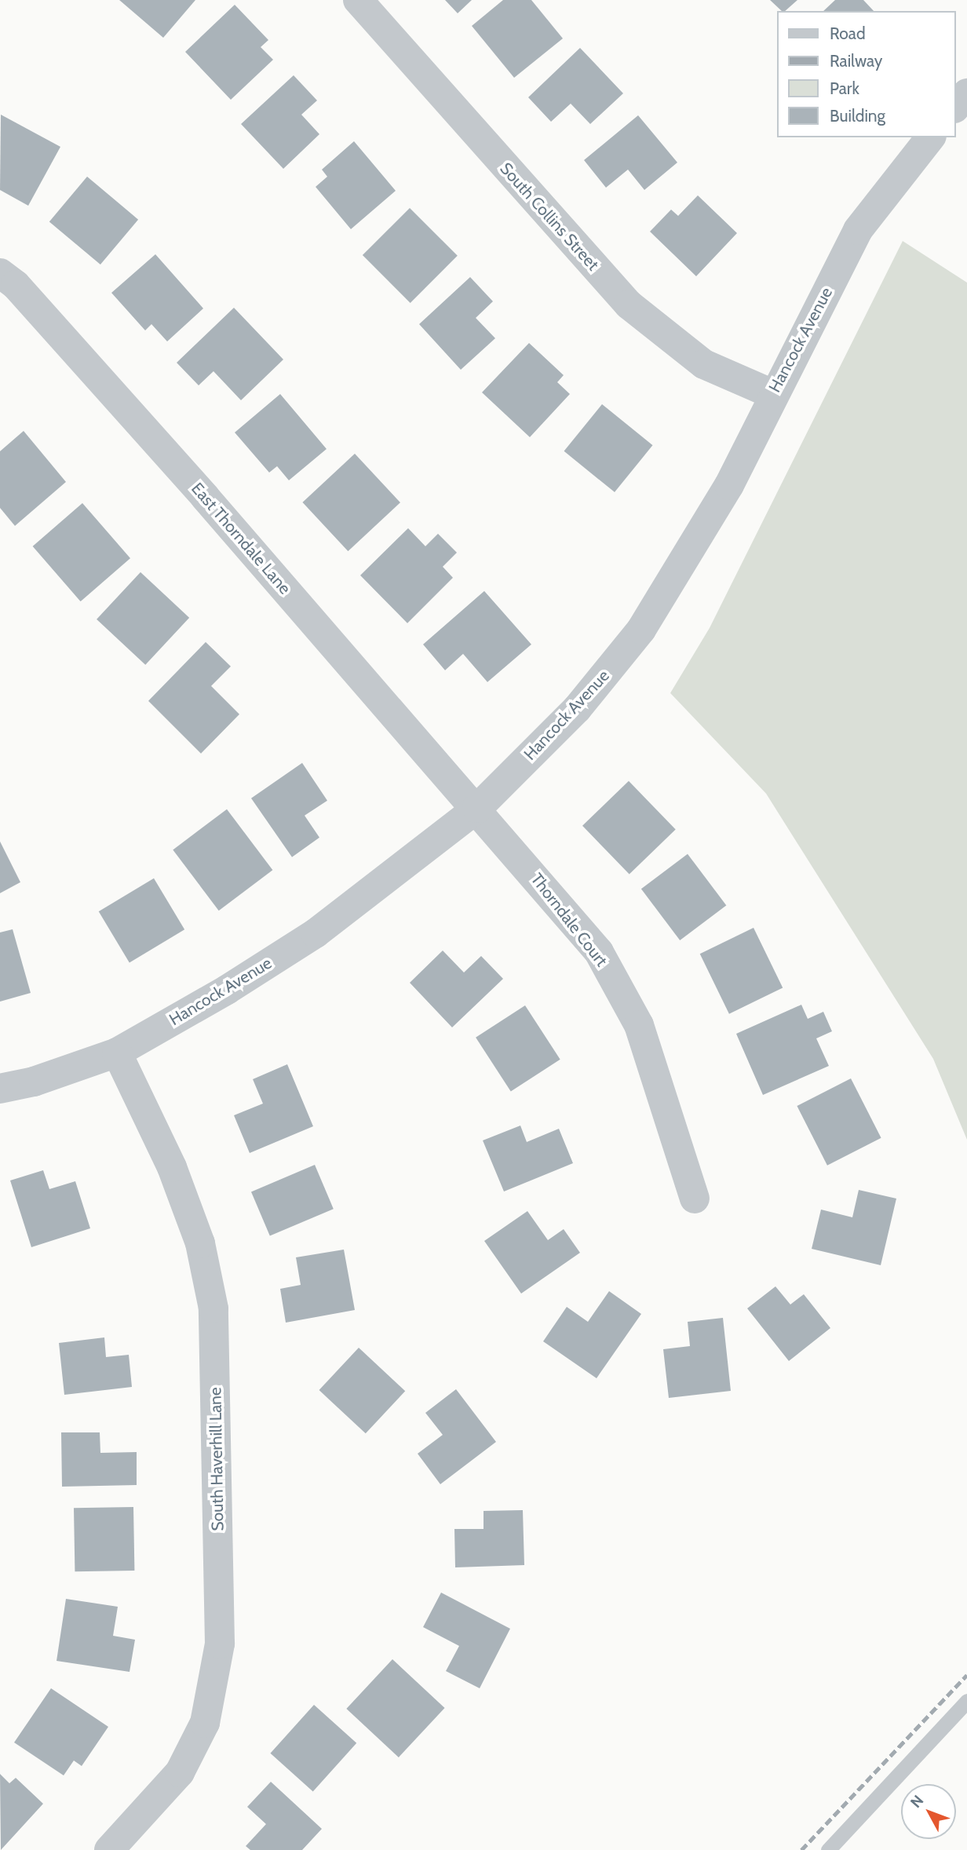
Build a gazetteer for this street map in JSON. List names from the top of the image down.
{
  "streets": {
    "street": [
      "South Collins Street",
      "Hancock Avenue",
      "East Thorndale Lane",
      "Thorndale Court",
      "South Haverhill Lane"
    ]
  },
  "crossings": [
    ["South Collins Street", "Hancock Avenue"],
    ["Hancock Avenue", "East Thorndale Lane"],
    ["Hancock Avenue", "Thorndale Court"],
    ["Hancock Avenue", "South Haverhill Lane"],
    ["East Thorndale Lane", "Thorndale Court"]
  ],
  "legend": [
    "Road",
    "Railway",
    "Park",
    "Building"
  ],
  "north": "top left"
}
